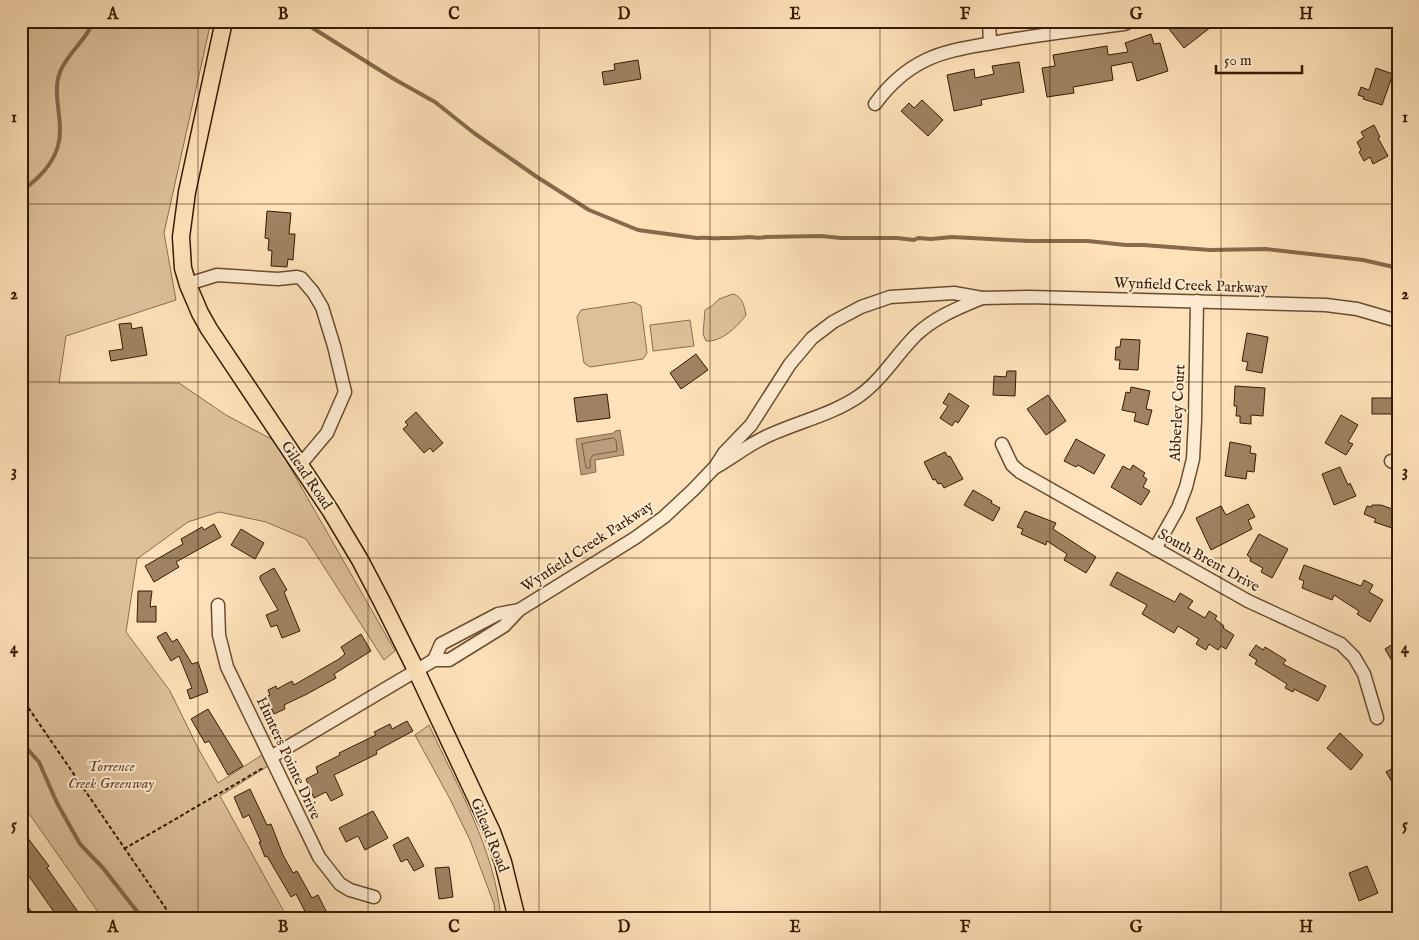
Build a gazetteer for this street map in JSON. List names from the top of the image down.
{
  "streets": {
    "main road": ["Gilead Road"],
    "street": [
      "Wynfield Creek Parkway",
      "Abberley Court",
      "South Brent Drive",
      "Hunters Pointe Drive"
    ]
  },
  "crossings": [
    ["Wynfield Creek Parkway", "Abberley Court"],
    ["Wynfield Creek Parkway", "Gilead Road"],
    ["Wynfield Creek Parkway", "Hunters Pointe Drive"],
    ["Abberley Court", "South Brent Drive"]
  ],
  "parks": ["Torrence Creek Greenway"],
  "scale_bar": "50 m",
  "grid": {
    "columns": [
      "A",
      "B",
      "C",
      "D",
      "E",
      "F",
      "G",
      "H"
    ],
    "rows": [
      "1",
      "2",
      "3",
      "4",
      "5"
    ]
  }
}
